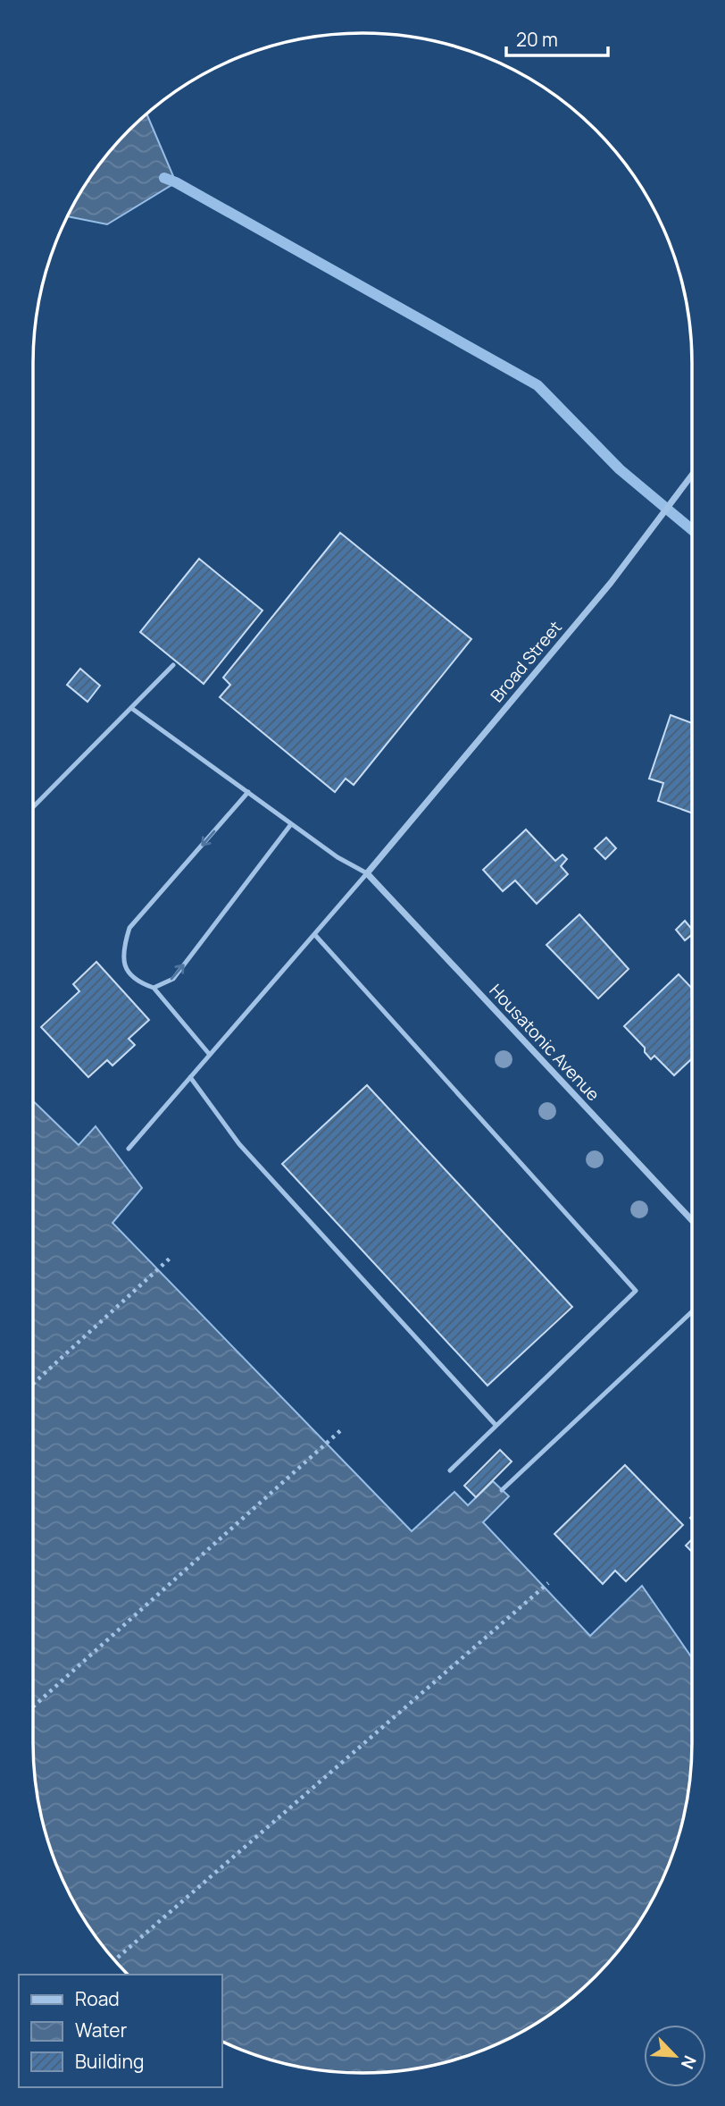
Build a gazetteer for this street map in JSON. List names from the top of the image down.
{
  "streets": {
    "street": ["Broad Street", "Housatonic Avenue"]
  },
  "crossings": [
    ["Broad Street", "Housatonic Avenue"]
  ],
  "legend": ["Road", "Water", "Building"],
  "scale_bar": "20 m",
  "north": "bottom right"
}
